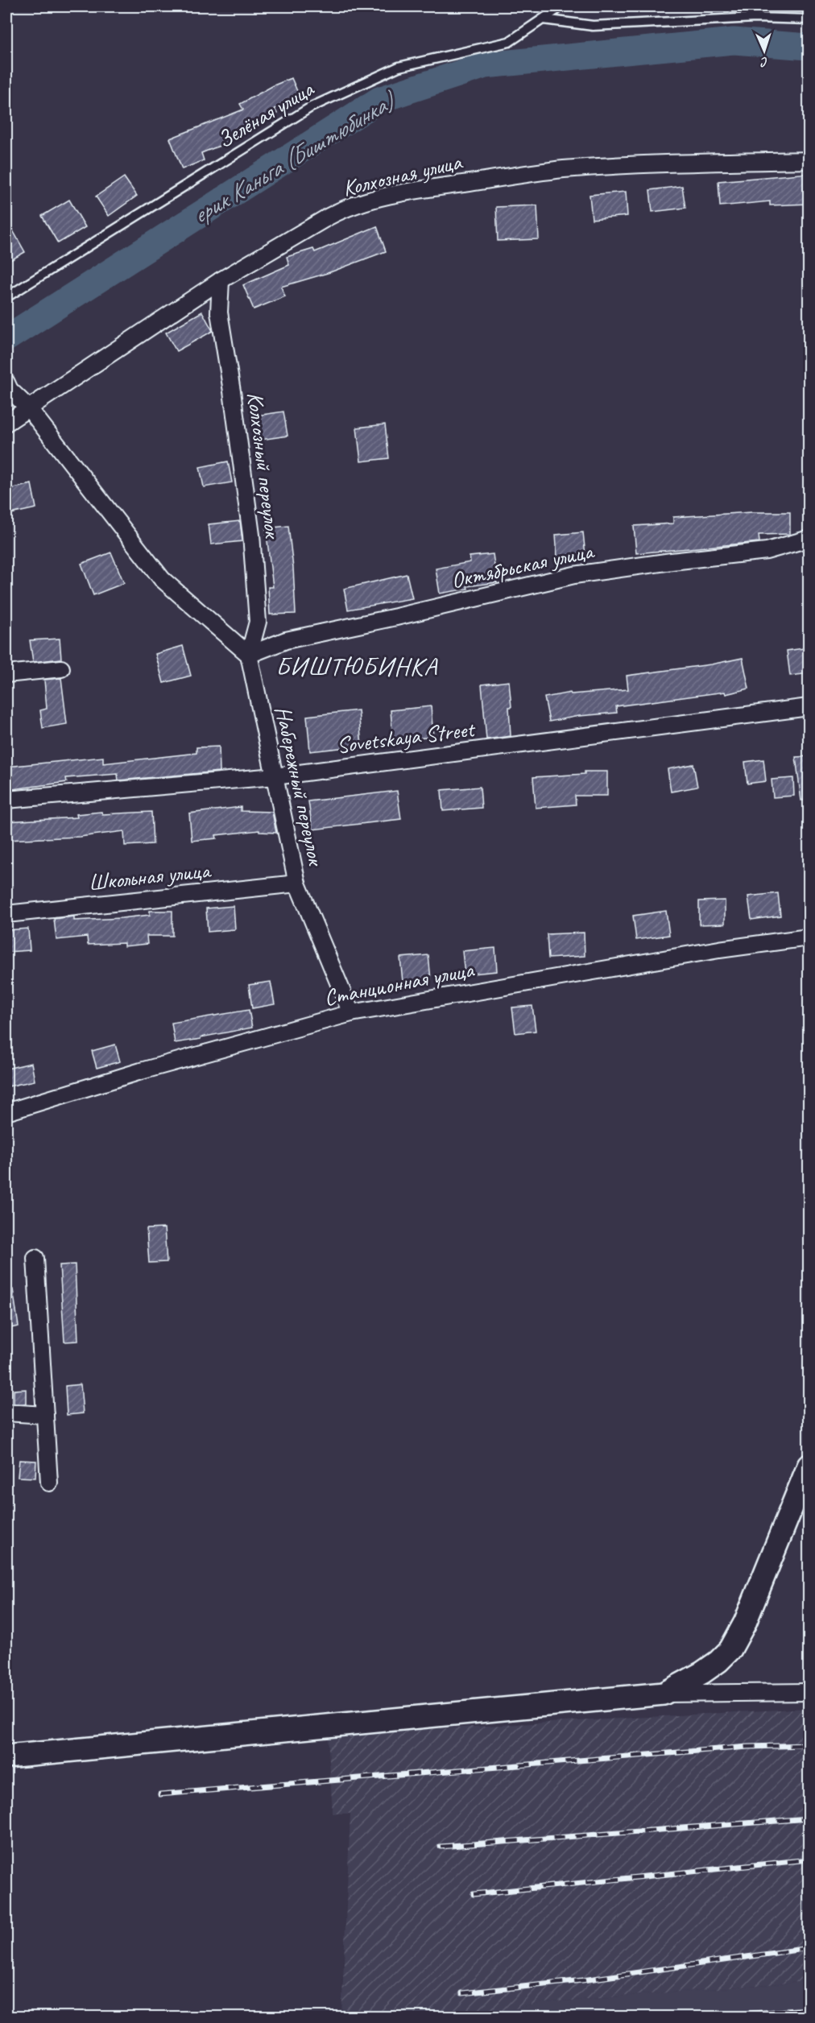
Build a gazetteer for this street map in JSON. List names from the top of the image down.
{
  "streets": {
    "street": [
      "Колхозная улица",
      "Колхозный переулок",
      "Октябрьская улица",
      "Sovetskaya Street",
      "Набережный переулок",
      "Школьная улица",
      "Станционная улица"
    ],
    "lane": ["Зелёная улица"]
  },
  "crossings": [
    ["Колхозная улица", "Колхозный переулок"],
    ["Колхозный переулок", "Октябрьская улица"],
    ["Колхозный переулок", "Набережный переулок"],
    ["Октябрьская улица", "Набережный переулок"],
    ["Sovetskaya Street", "Набережный переулок"],
    ["Набережный переулок", "Школьная улица"],
    ["Набережный переулок", "Станционная улица"]
  ],
  "districts": ["БИШТЮБИНКА"],
  "water": ["ерик Каньга (Биштюбинка)"],
  "north": "bottom"
}
